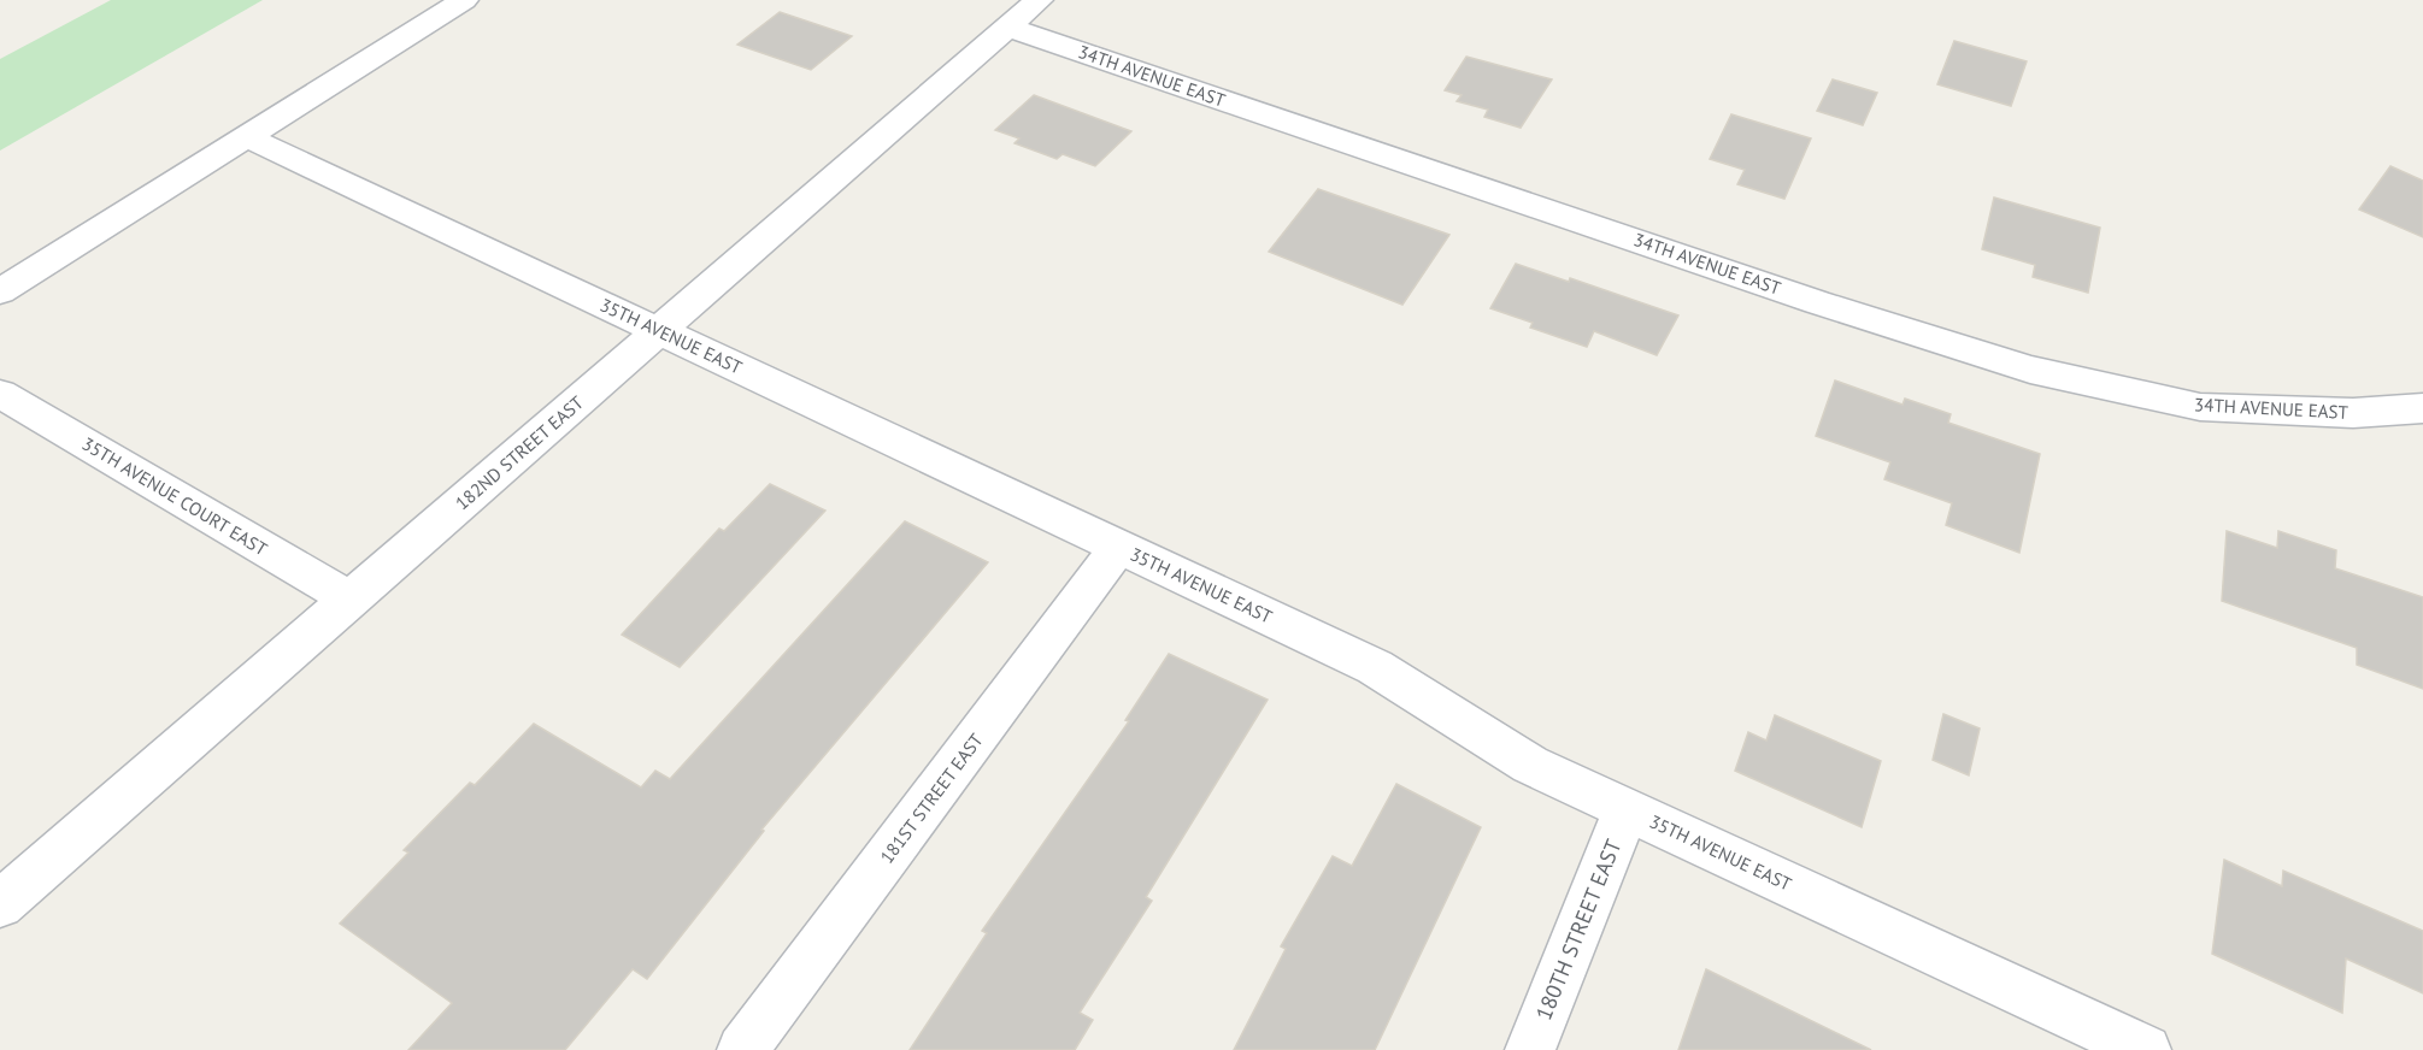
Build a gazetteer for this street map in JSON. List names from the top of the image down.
{
  "streets": {
    "street": [
      "34TH AVENUE EAST",
      "35TH AVENUE EAST",
      "182ND STREET EAST",
      "35TH AVENUE COURT EAST",
      "181ST STREET EAST",
      "180TH STREET EAST"
    ]
  },
  "crossings": [
    ["34TH AVENUE EAST", "182ND STREET EAST"],
    ["35TH AVENUE EAST", "182ND STREET EAST"],
    ["35TH AVENUE EAST", "181ST STREET EAST"],
    ["35TH AVENUE EAST", "180TH STREET EAST"],
    ["182ND STREET EAST", "35TH AVENUE COURT EAST"]
  ]
}
